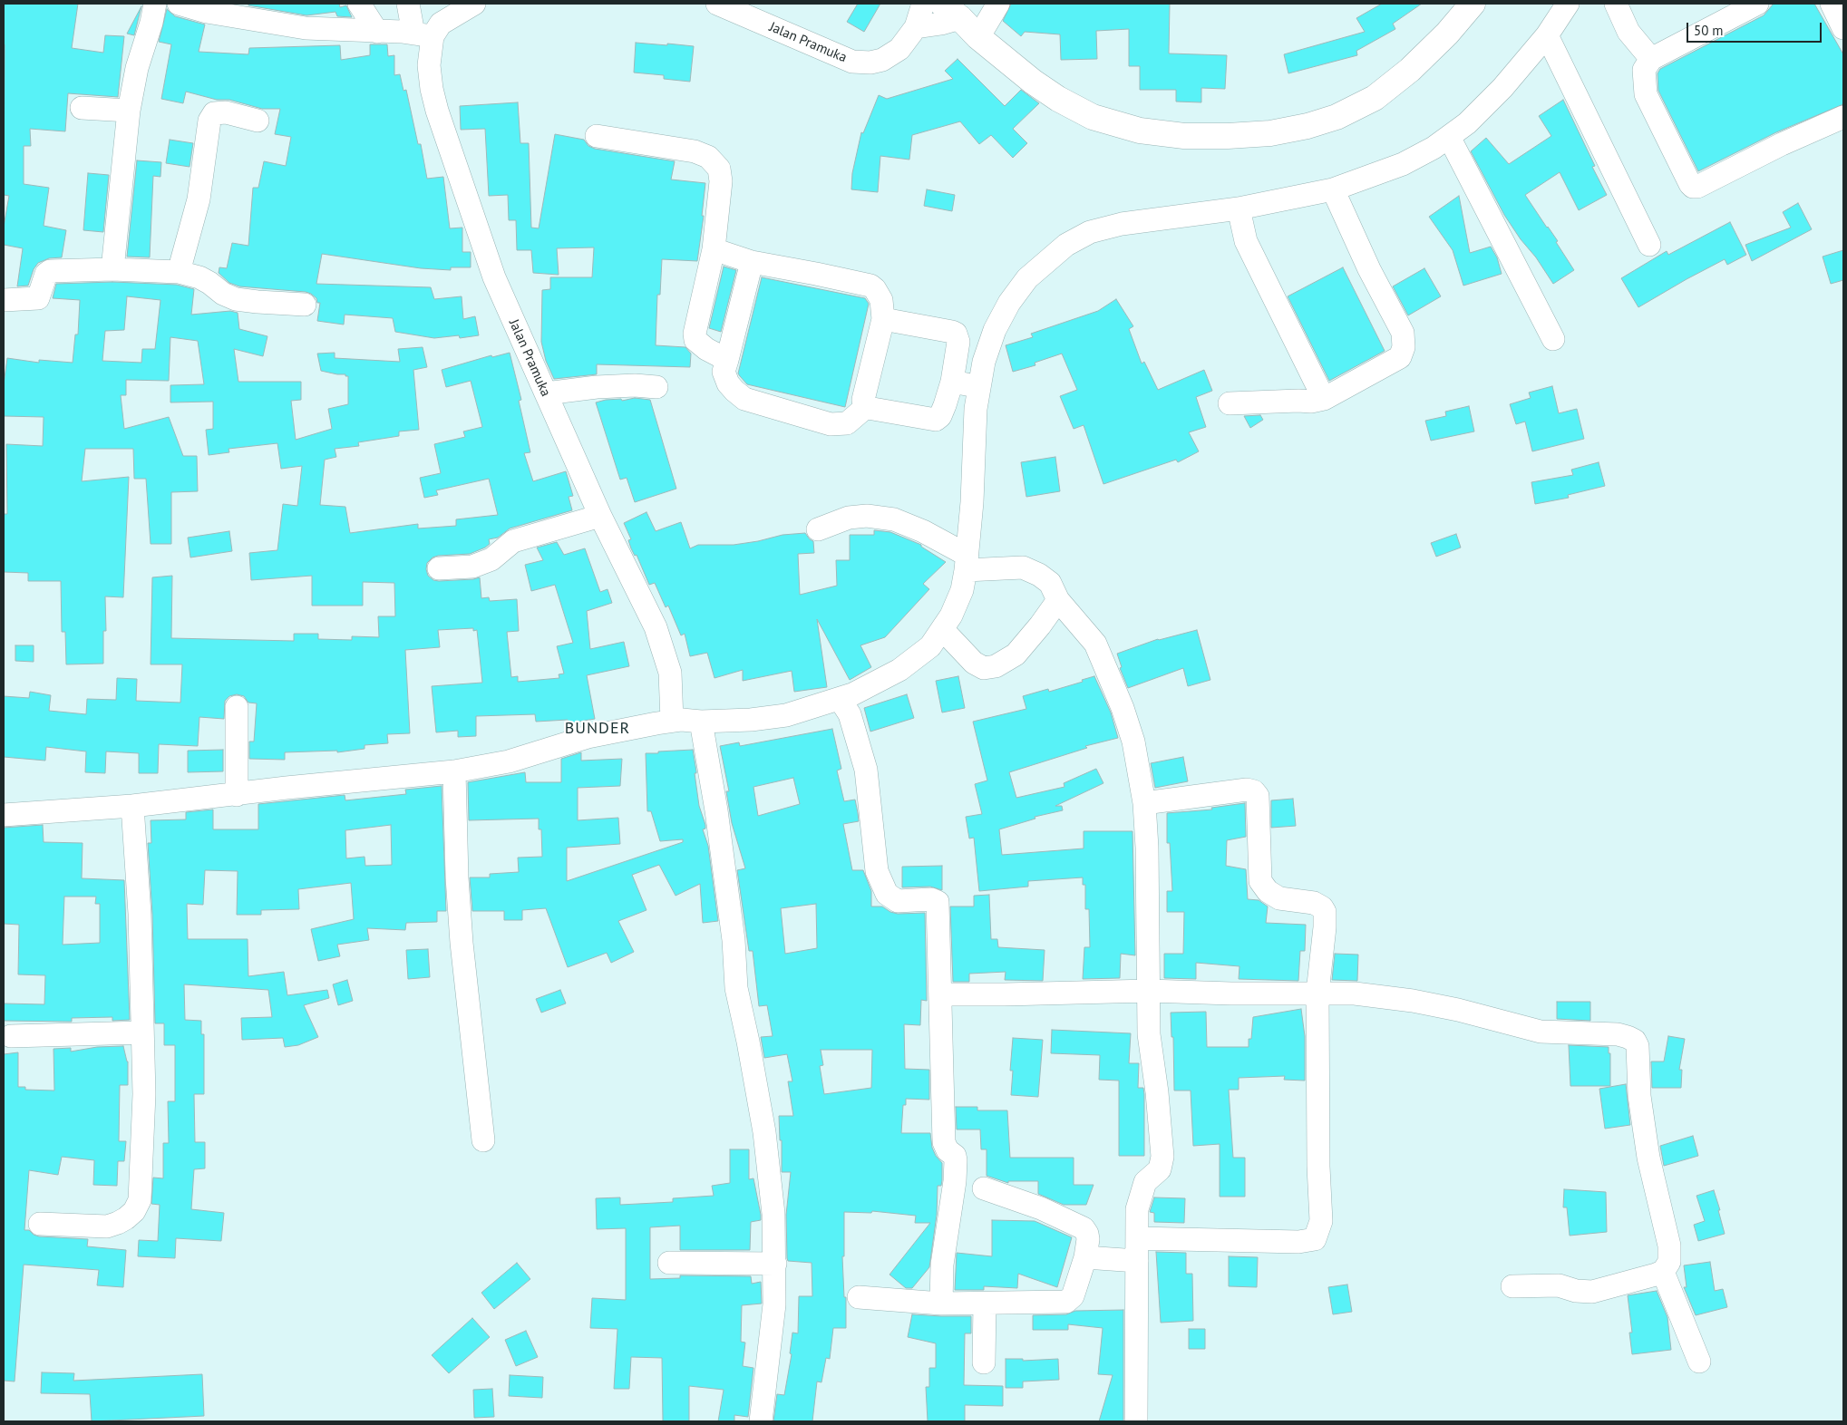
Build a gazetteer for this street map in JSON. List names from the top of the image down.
{
  "streets": {
    "street": ["Jalan Pramuka"]
  },
  "districts": ["BUNDER"],
  "scale_bar": "50 m"
}
